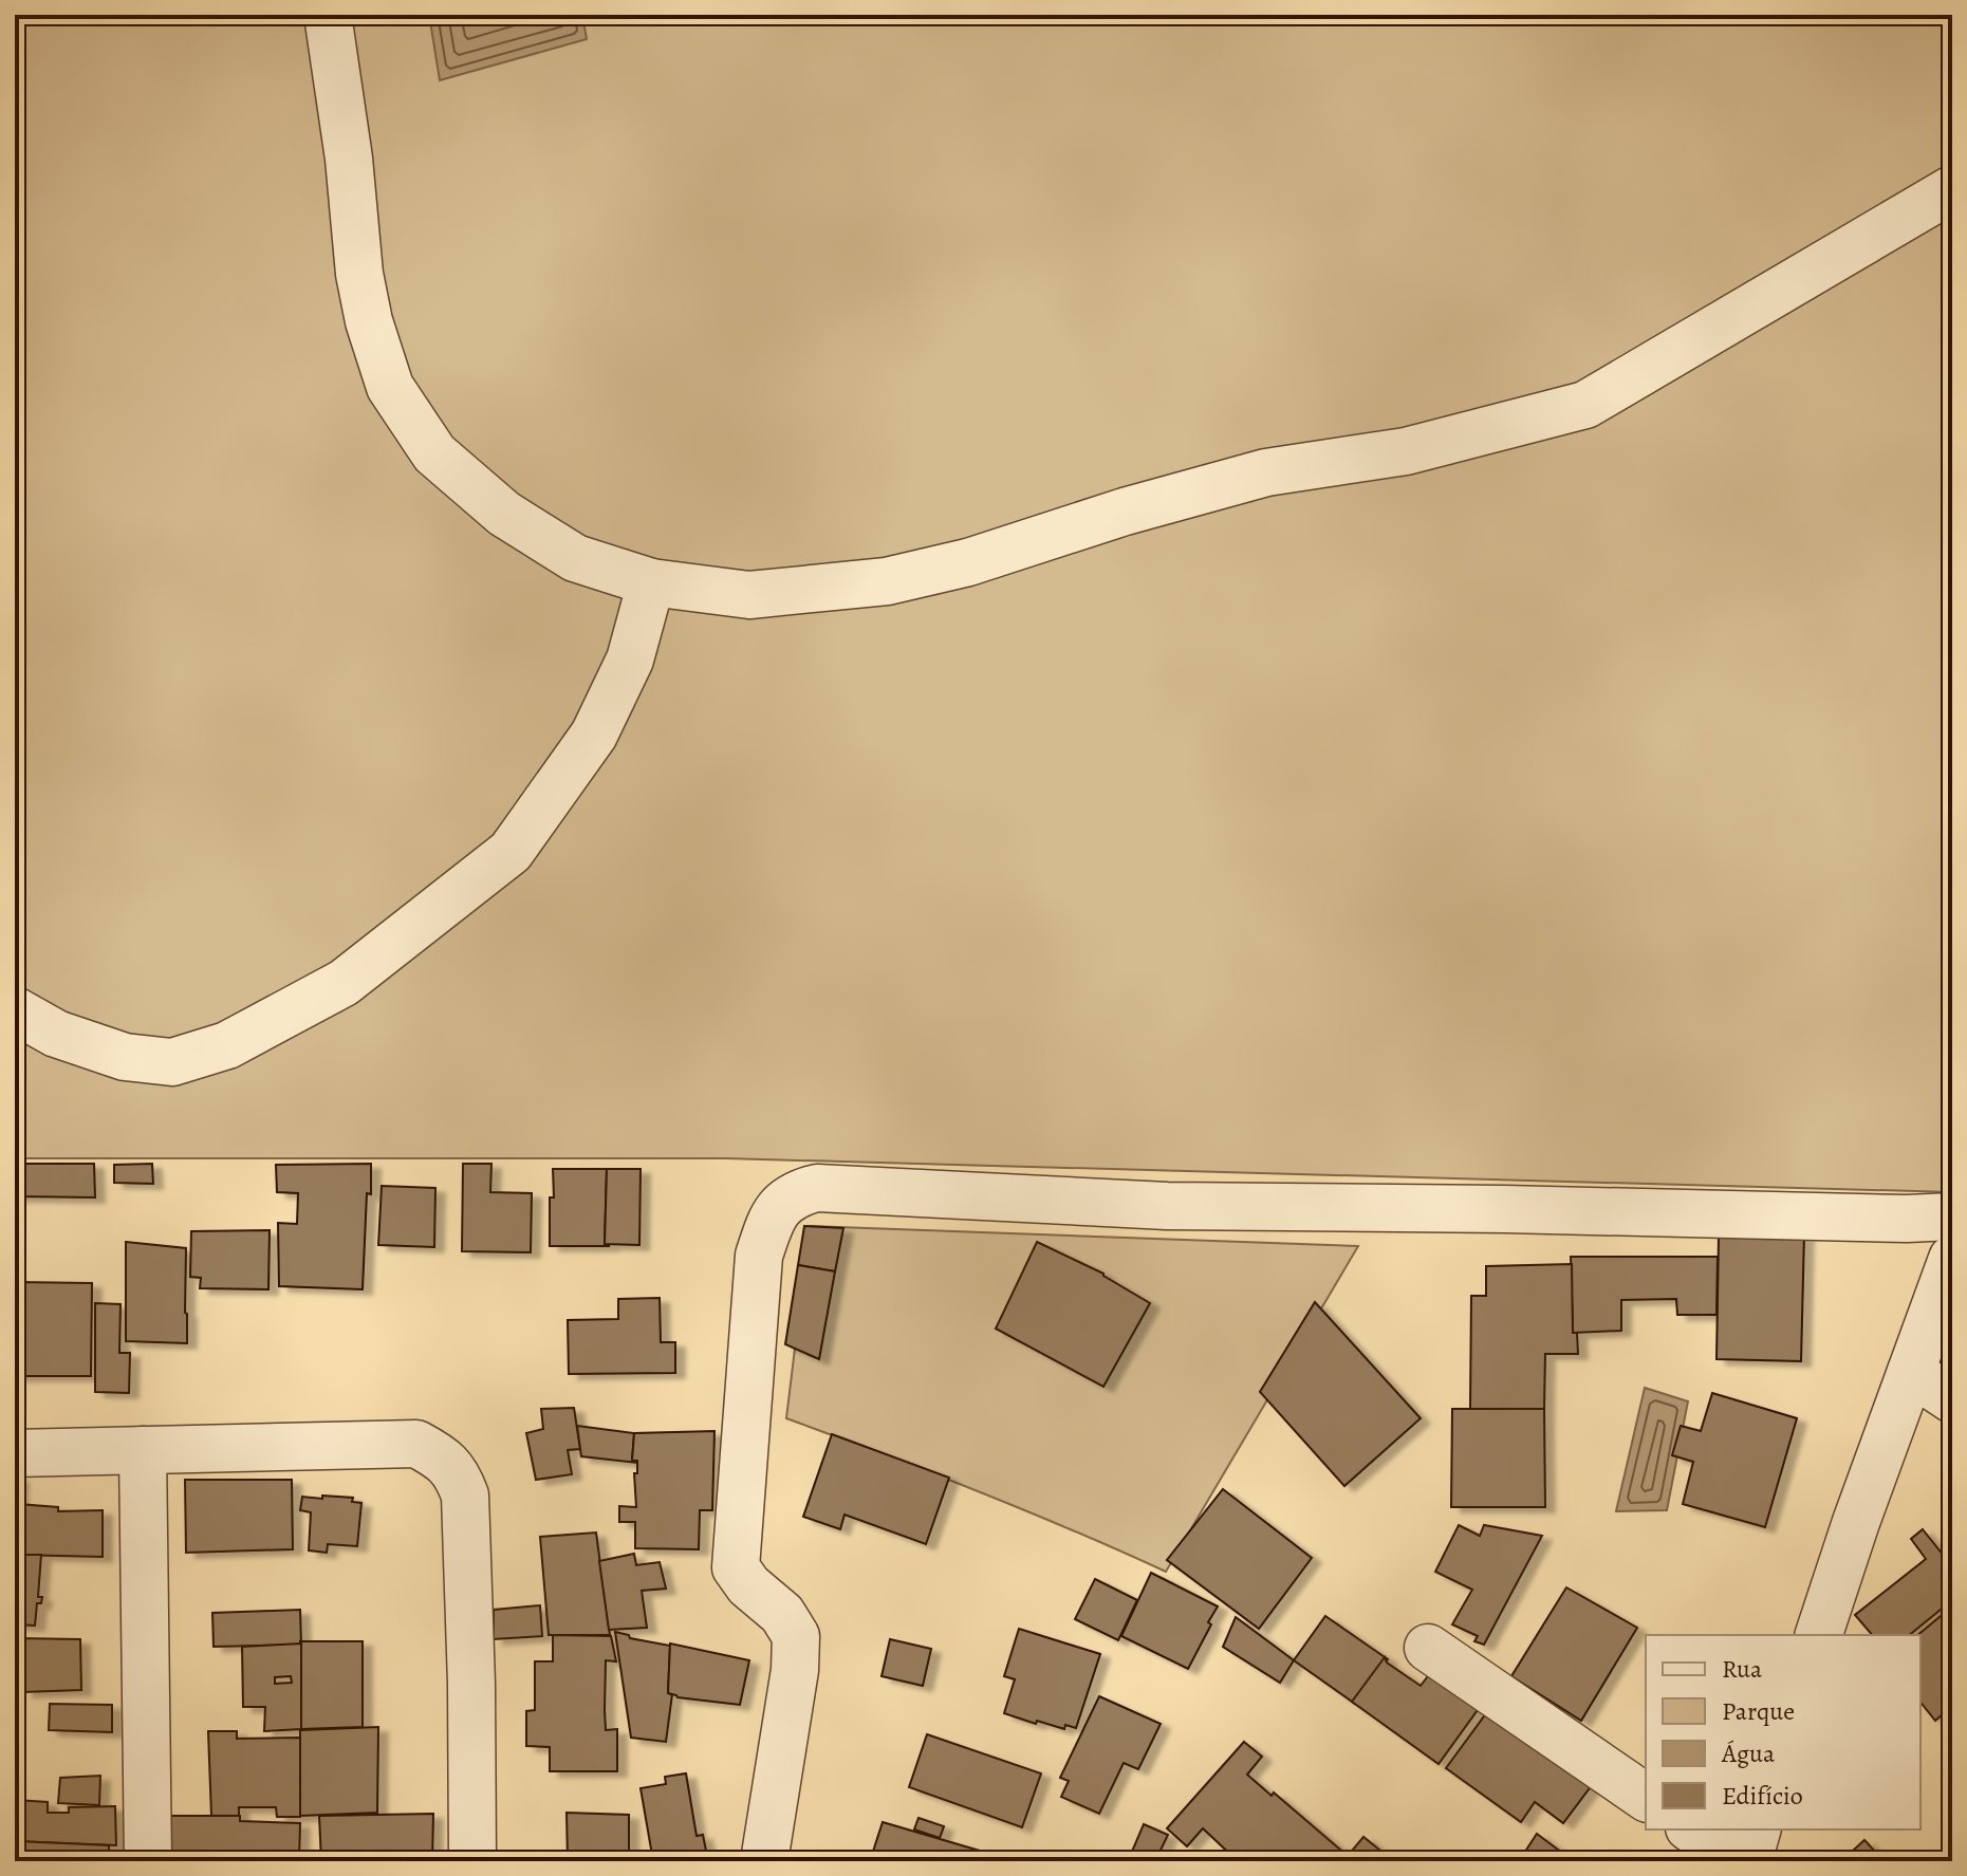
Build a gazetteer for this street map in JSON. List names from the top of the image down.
{
  "legend": [
    "Rua",
    "Parque",
    "Água",
    "Edifício"
  ]
}
